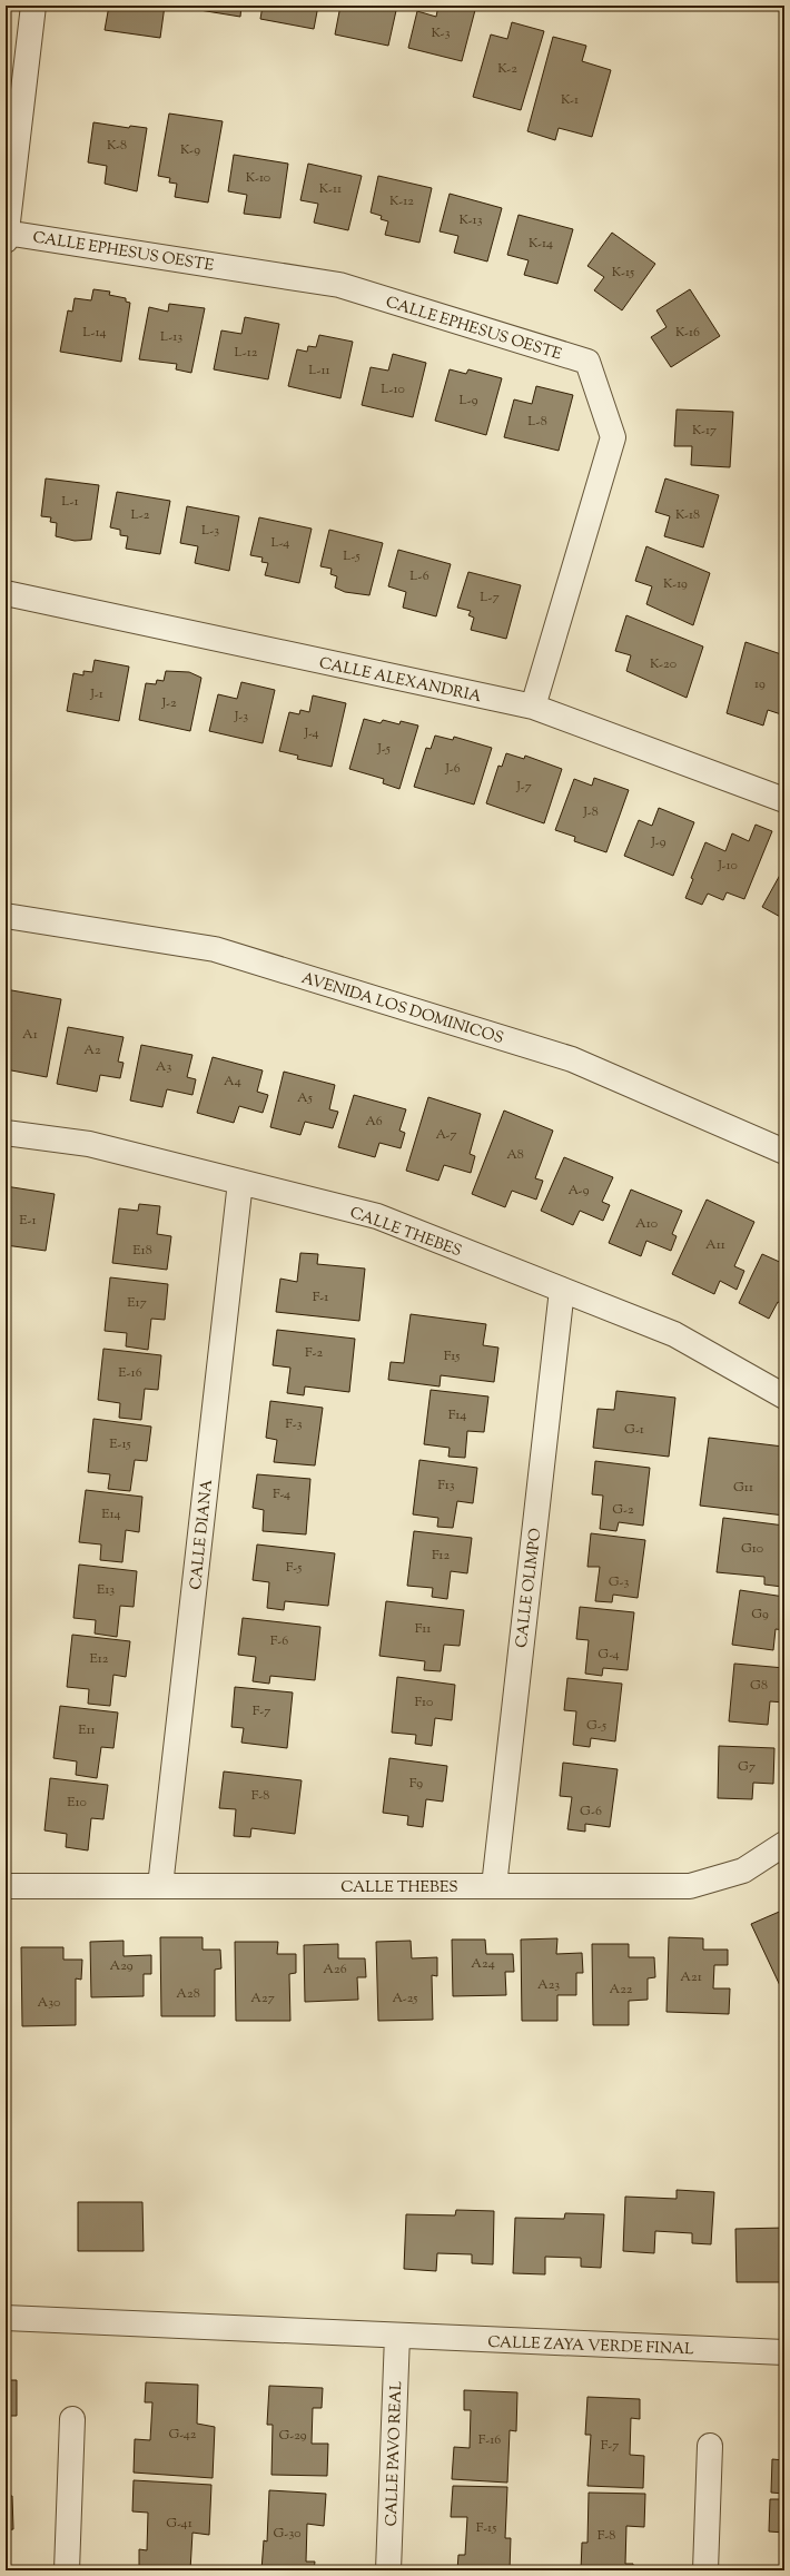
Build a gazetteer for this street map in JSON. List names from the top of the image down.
{
  "streets": {
    "street": [
      "CALLE EPHESUS OESTE",
      "CALLE ALEXANDRIA",
      "AVENIDA LOS DOMINICOS",
      "CALLE THEBES",
      "CALLE DIANA",
      "CALLE OLIMPO",
      "CALLE ZAYA VERDE FINAL",
      "CALLE PAVO REAL"
    ]
  },
  "crossings": [
    ["CALLE EPHESUS OESTE", "CALLE ALEXANDRIA"],
    ["CALLE THEBES", "CALLE DIANA"],
    ["CALLE THEBES", "CALLE OLIMPO"],
    ["CALLE ZAYA VERDE FINAL", "CALLE PAVO REAL"]
  ],
  "house_numbers": [
    "K-3",
    "K-2",
    "K-1",
    "K-8",
    "K-9",
    "K-10",
    "K-11",
    "K-12",
    "K-13",
    "K-14",
    "K-15",
    "L-14",
    "K-16",
    "L-13",
    "L-12",
    "L-11",
    "L-10",
    "L-9",
    "L-8",
    "K-17",
    "L-1",
    "L-2",
    "K-18",
    "L-3",
    "L-4",
    "L-5",
    "L-6",
    "K-19",
    "L-7",
    "K-20",
    "19",
    "J-1",
    "J-2",
    "J-3",
    "J-4",
    "J-5",
    "J-6",
    "J-7",
    "J-8",
    "J-9",
    "J-10",
    "A1",
    "A2",
    "A3",
    "A4",
    "A5",
    "A6",
    "A-7",
    "A8",
    "A-9",
    "E-1",
    "A10",
    "A11",
    "E18",
    "F-1",
    "E17",
    "F-2",
    "F15",
    "E-16",
    "F14",
    "F-3",
    "G-1",
    "E-15",
    "F13",
    "G11",
    "F-4",
    "G-2",
    "E14",
    "G10",
    "F12",
    "F-5",
    "G-3",
    "E13",
    "G9",
    "F11",
    "F-6",
    "G-4",
    "E12",
    "G8",
    "F10",
    "F-7",
    "G-5",
    "E11",
    "G7",
    "F9",
    "F-8",
    "E10",
    "G-6",
    "A24",
    "A29",
    "A26",
    "A21",
    "A23",
    "A22",
    "A28",
    "A27",
    "A-25",
    "A30",
    "G-42",
    "G-29",
    "F-16",
    "F-7",
    "G-41",
    "F-15",
    "G-30",
    "F-8"
  ]
}
